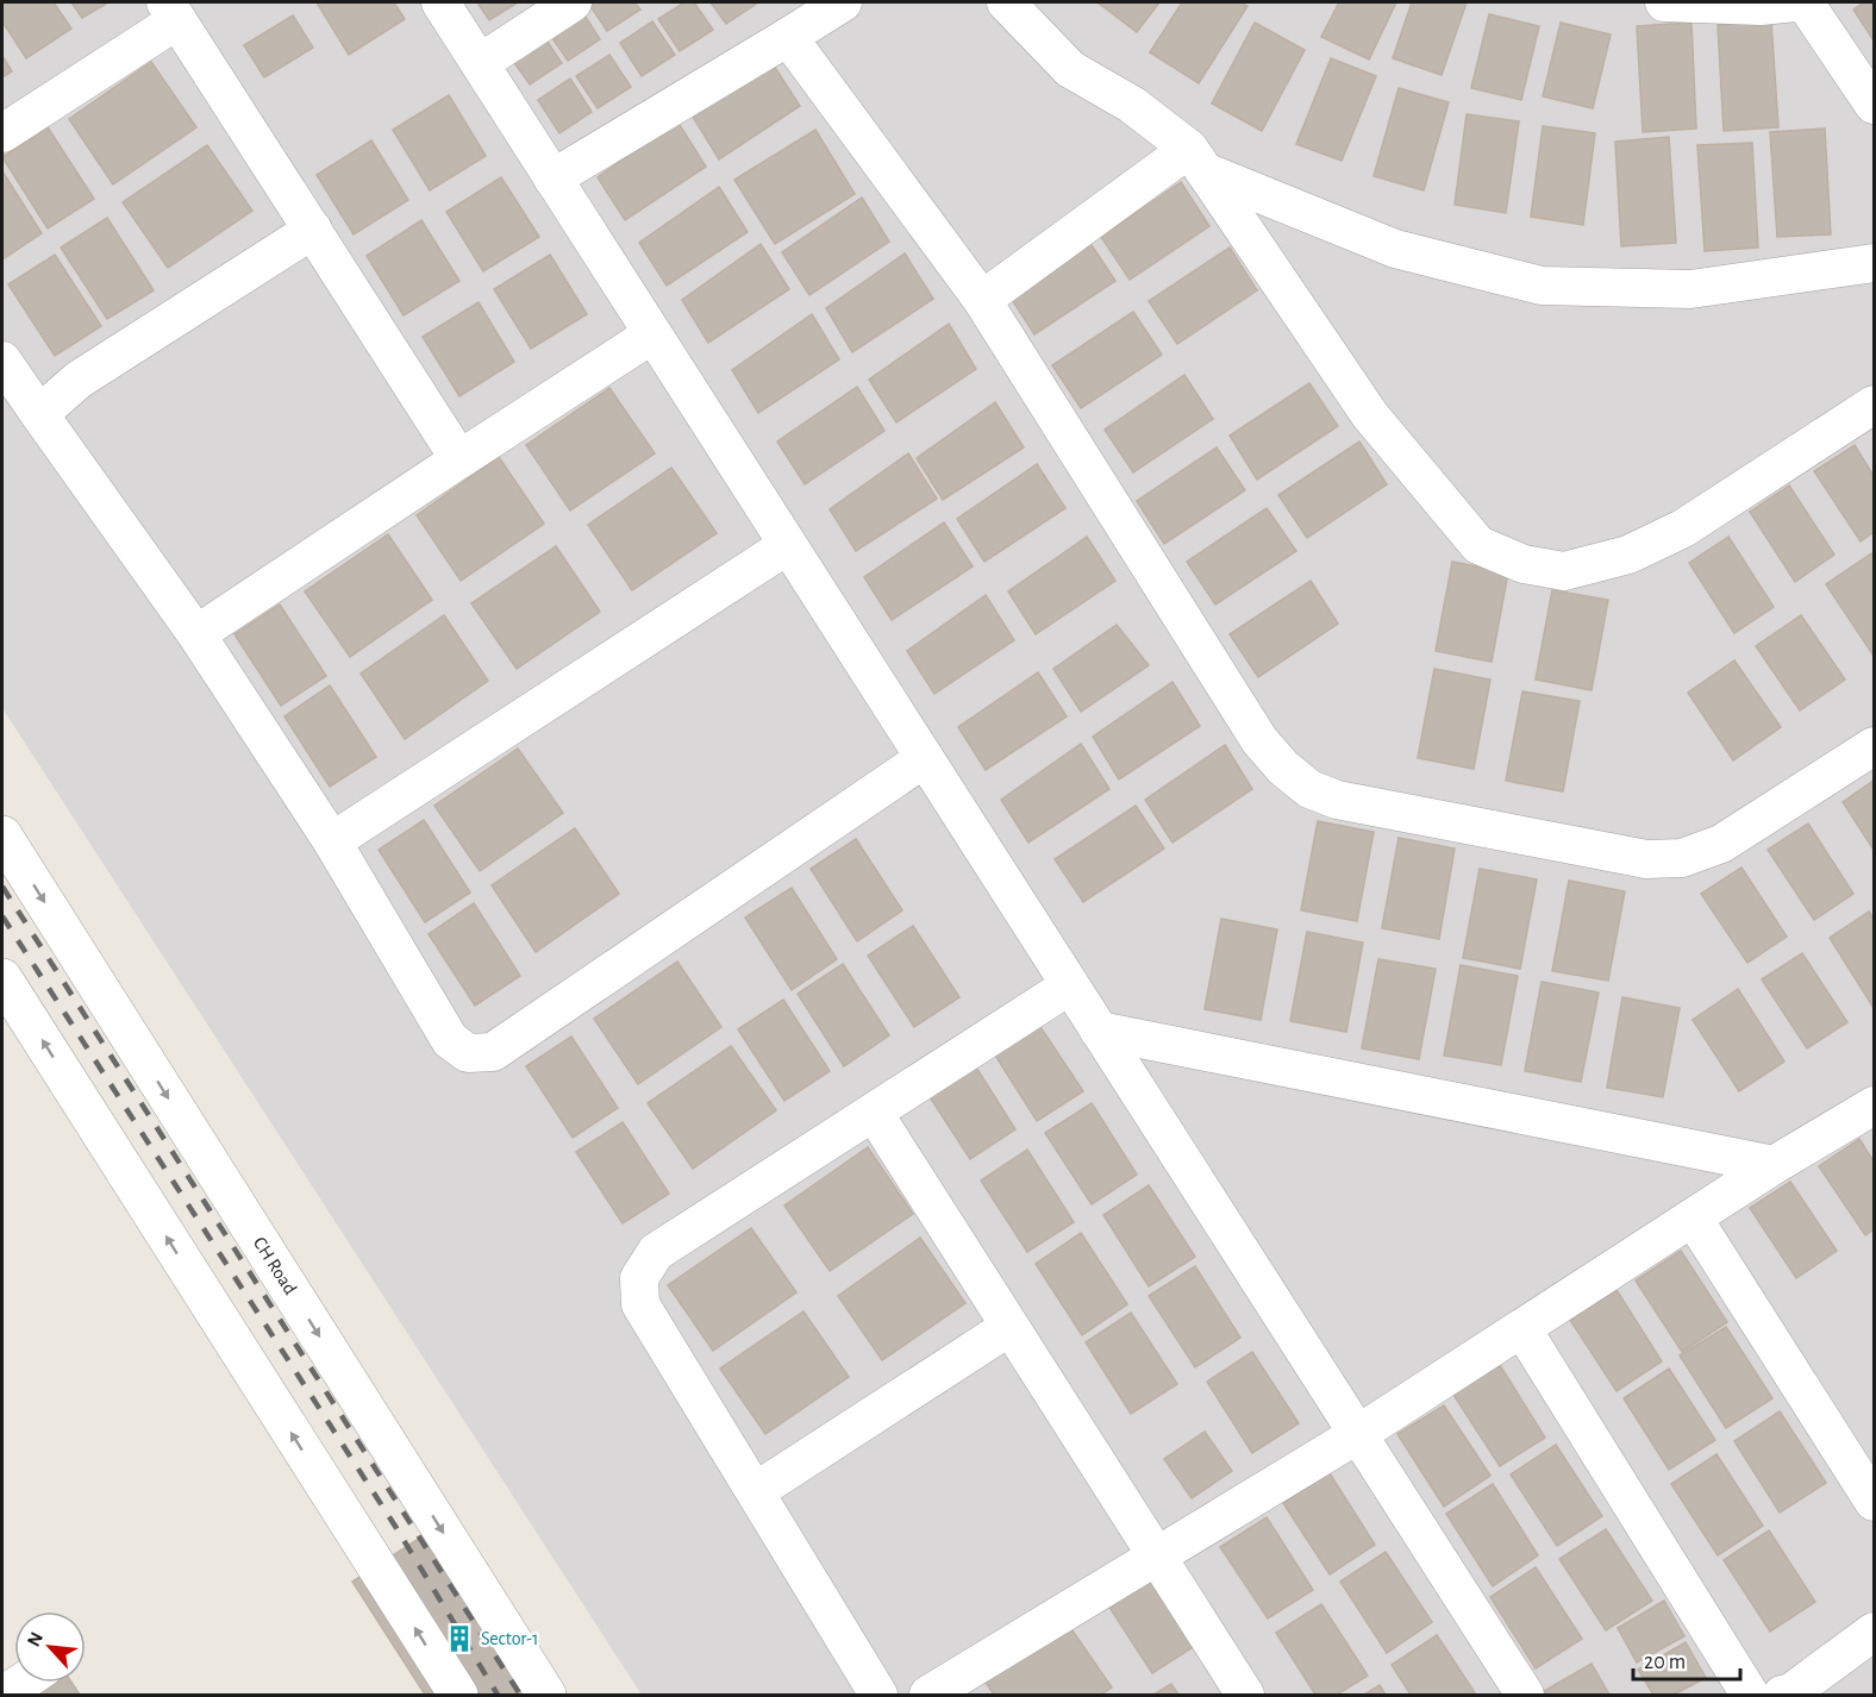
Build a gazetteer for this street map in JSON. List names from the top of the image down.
{
  "streets": {
    "street": ["CH Road"]
  },
  "places": {
    "building": ["Sector-1"]
  },
  "scale_bar": "20 m",
  "north": "top left"
}
